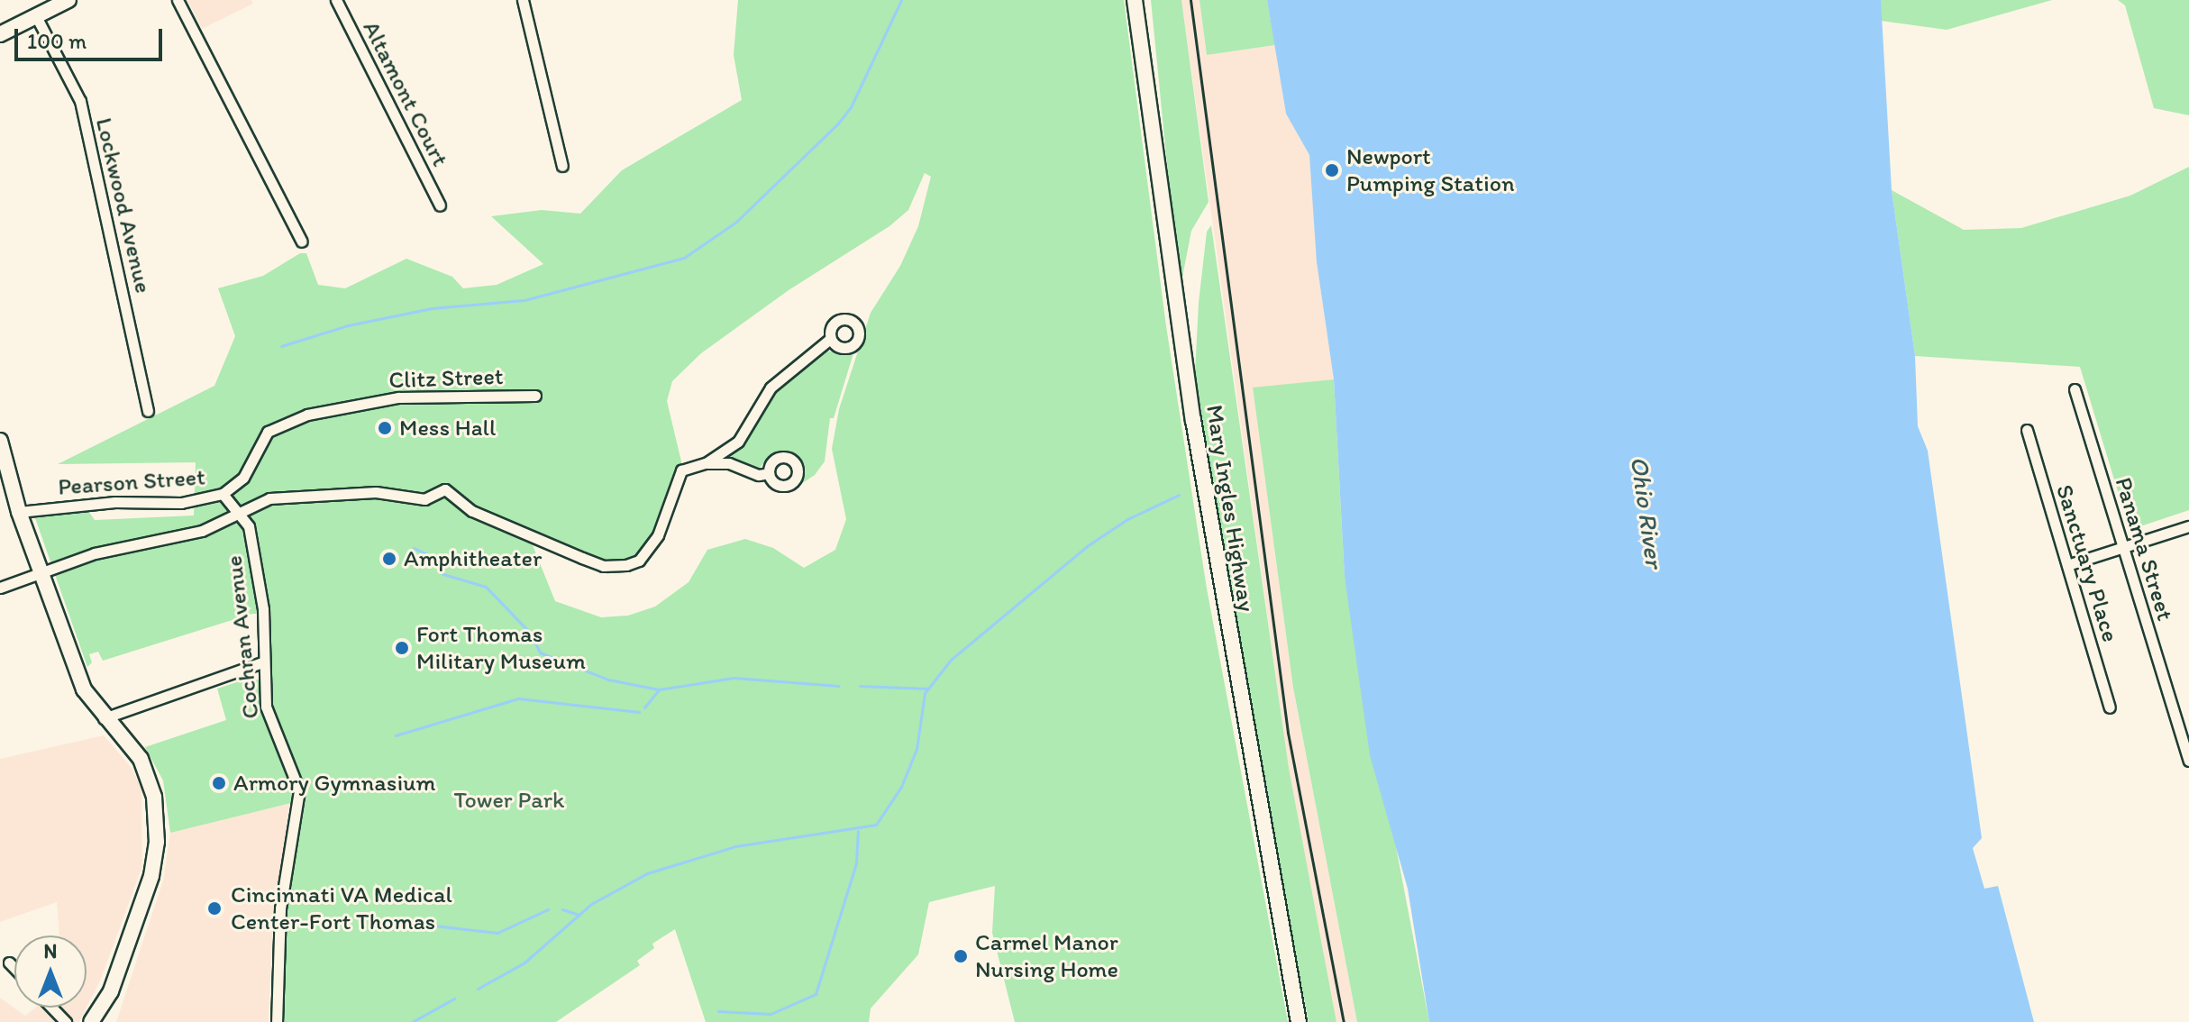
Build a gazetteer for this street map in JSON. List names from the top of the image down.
{
  "streets": {
    "street": [
      "Altamont Court",
      "Lockwood Avenue",
      "Clitz Street",
      "Pearson Street",
      "Mary Ingles Highway",
      "Panama Street",
      "Sanctuary Place",
      "Cochran Avenue"
    ]
  },
  "crossings": [
    ["Clitz Street", "Pearson Street"],
    ["Pearson Street", "Cochran Avenue"]
  ],
  "water": ["Ohio River"],
  "parks": ["Tower Park"],
  "places": [
    "Newport Pumping Station",
    "Mess Hall",
    "Amphitheater",
    "Fort Thomas Military Museum",
    "Armory Gymnasium",
    "Cincinnati VA Medical Center-Fort Thomas",
    "Carmel Manor Nursing Home"
  ],
  "scale_bar": "100 m",
  "north": "top"
}
